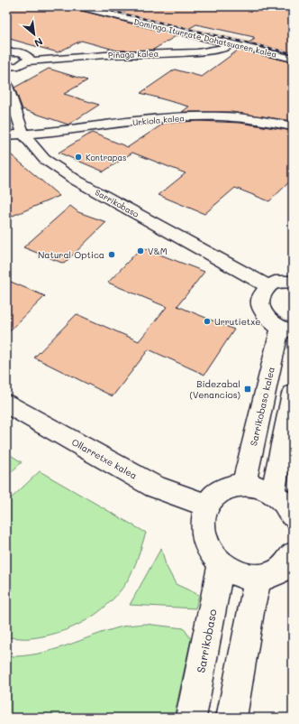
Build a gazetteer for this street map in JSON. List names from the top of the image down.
{
  "streets": {
    "street": [
      "Domingo Iturrate Dohatsuaren kalea",
      "Piñaga kalea",
      "Urkiola kalea",
      "Sarrikobaso",
      "Sarrikobaso kalea",
      "Ollarretxe kalea"
    ]
  },
  "crossings": [
    ["Domingo Iturrate Dohatsuaren kalea", "Piñaga kalea"],
    ["Piñaga kalea", "Sarrikobaso"],
    ["Urkiola kalea", "Sarrikobaso"]
  ],
  "places": {
    "other": [
      "Kontrapas",
      "V&M",
      "Natural Optica",
      "Urrutietxe"
    ],
    "transit": ["Bidezabal (Venancios)"]
  },
  "north": "bottom right"
}
